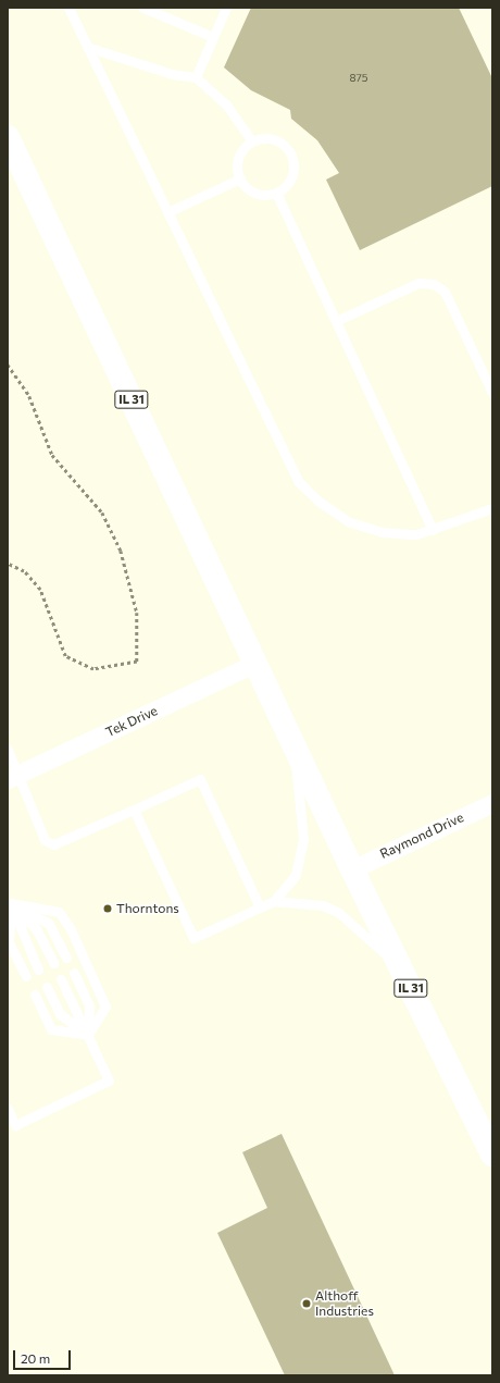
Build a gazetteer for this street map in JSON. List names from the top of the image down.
{
  "streets": {
    "main road": ["IL 31"],
    "street": ["Tek Drive", "Raymond Drive"]
  },
  "crossings": [
    ["IL 31", "Tek Drive"],
    ["IL 31", "Raymond Drive"]
  ],
  "places": ["Thorntons", "Althoff Industries"],
  "house_numbers": ["875"],
  "scale_bar": "20 m"
}
